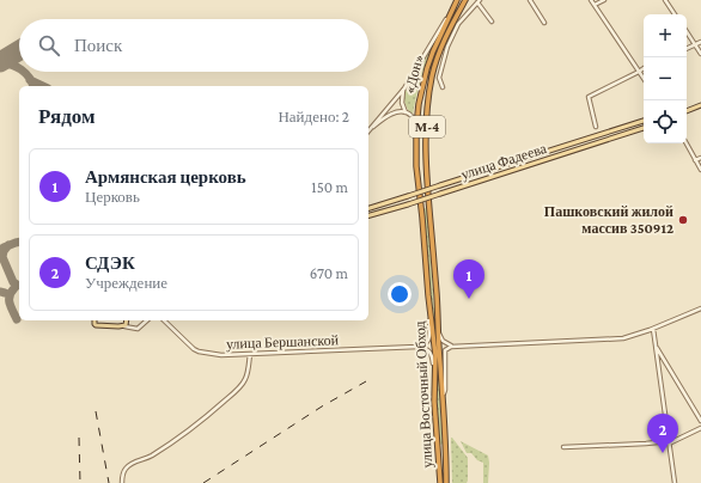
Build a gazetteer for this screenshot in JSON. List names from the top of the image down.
{
  "streets": {
    "highway": ["«Дон»", "М-4", "улица Восточный Обход"],
    "main road": ["улица Фадеева"],
    "street": ["улица Бершанской"]
  },
  "crossings": [
    ["«Дон»", "улица Восточный Обход"]
  ],
  "places": ["Пашковский жилой массив 350912"],
  "page": {
    "map_buttons": ["+", "−"],
    "search": "Поиск",
    "heading": ["Рядом", "Найдено: 2"],
    "list": [
      {
        "mark": "1",
        "name": "Армянская церковь",
        "note": "Церковь",
        "value": "150 m"
      },
      {
        "mark": "2",
        "name": "СДЭК",
        "note": "Учреждение",
        "value": "670 m"
      }
    ],
    "pins": ["1", "2"]
  }
}
